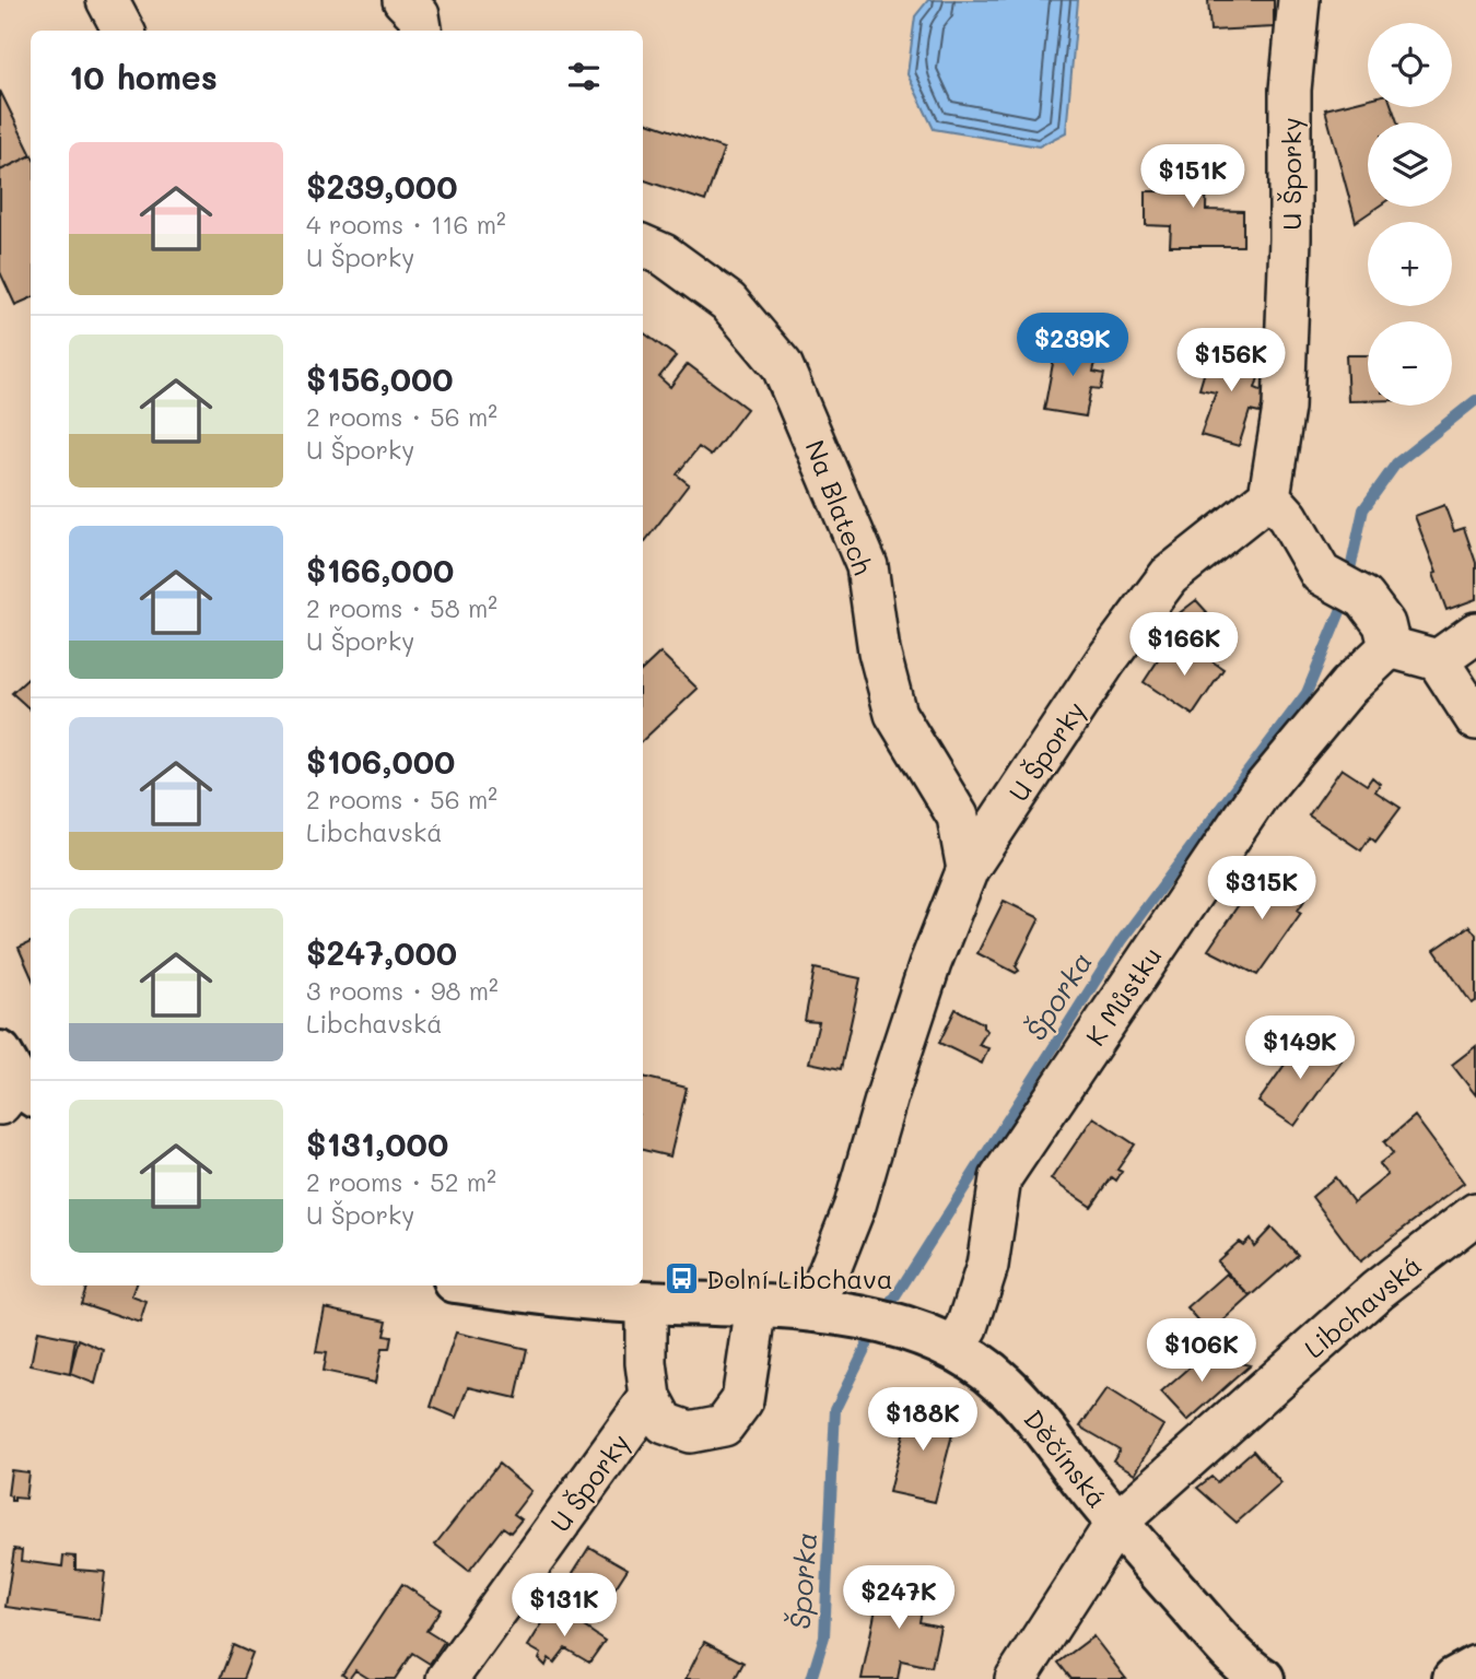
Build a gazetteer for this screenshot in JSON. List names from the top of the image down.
{
  "streets": {
    "main road": ["Děčínská"],
    "street": [
      "U Šporky",
      "Na Blatech",
      "K Můstku",
      "Libchavská"
    ]
  },
  "crossings": [
    ["U Šporky", "Na Blatech"],
    ["U Šporky", "Děčínská"],
    ["K Můstku", "Děčínská"],
    ["Libchavská", "Děčínská"]
  ],
  "water": ["Šporka"],
  "places": {
    "bus stop": ["Dolní Libchava"]
  },
  "page": {
    "map_buttons": ["+", "−"],
    "heading": "10 homes",
    "list": [
      {
        "name": "$239,000",
        "note": "4 rooms · 116 m² · U Šporky"
      },
      {
        "name": "$156,000",
        "note": "2 rooms · 56 m² · U Šporky"
      },
      {
        "name": "$166,000",
        "note": "2 rooms · 58 m² · U Šporky"
      },
      {
        "name": "$106,000",
        "note": "2 rooms · 56 m² · Libchavská"
      },
      {
        "name": "$247,000",
        "note": "3 rooms · 98 m² · Libchavská"
      },
      {
        "name": "$131,000",
        "note": "2 rooms · 52 m² · U Šporky"
      }
    ],
    "price": [
      "$151K",
      "$239K",
      "$156K",
      "$166K",
      "$315K",
      "$149K",
      "$106K",
      "$188K",
      "$247K",
      "$131K"
    ]
  }
}
